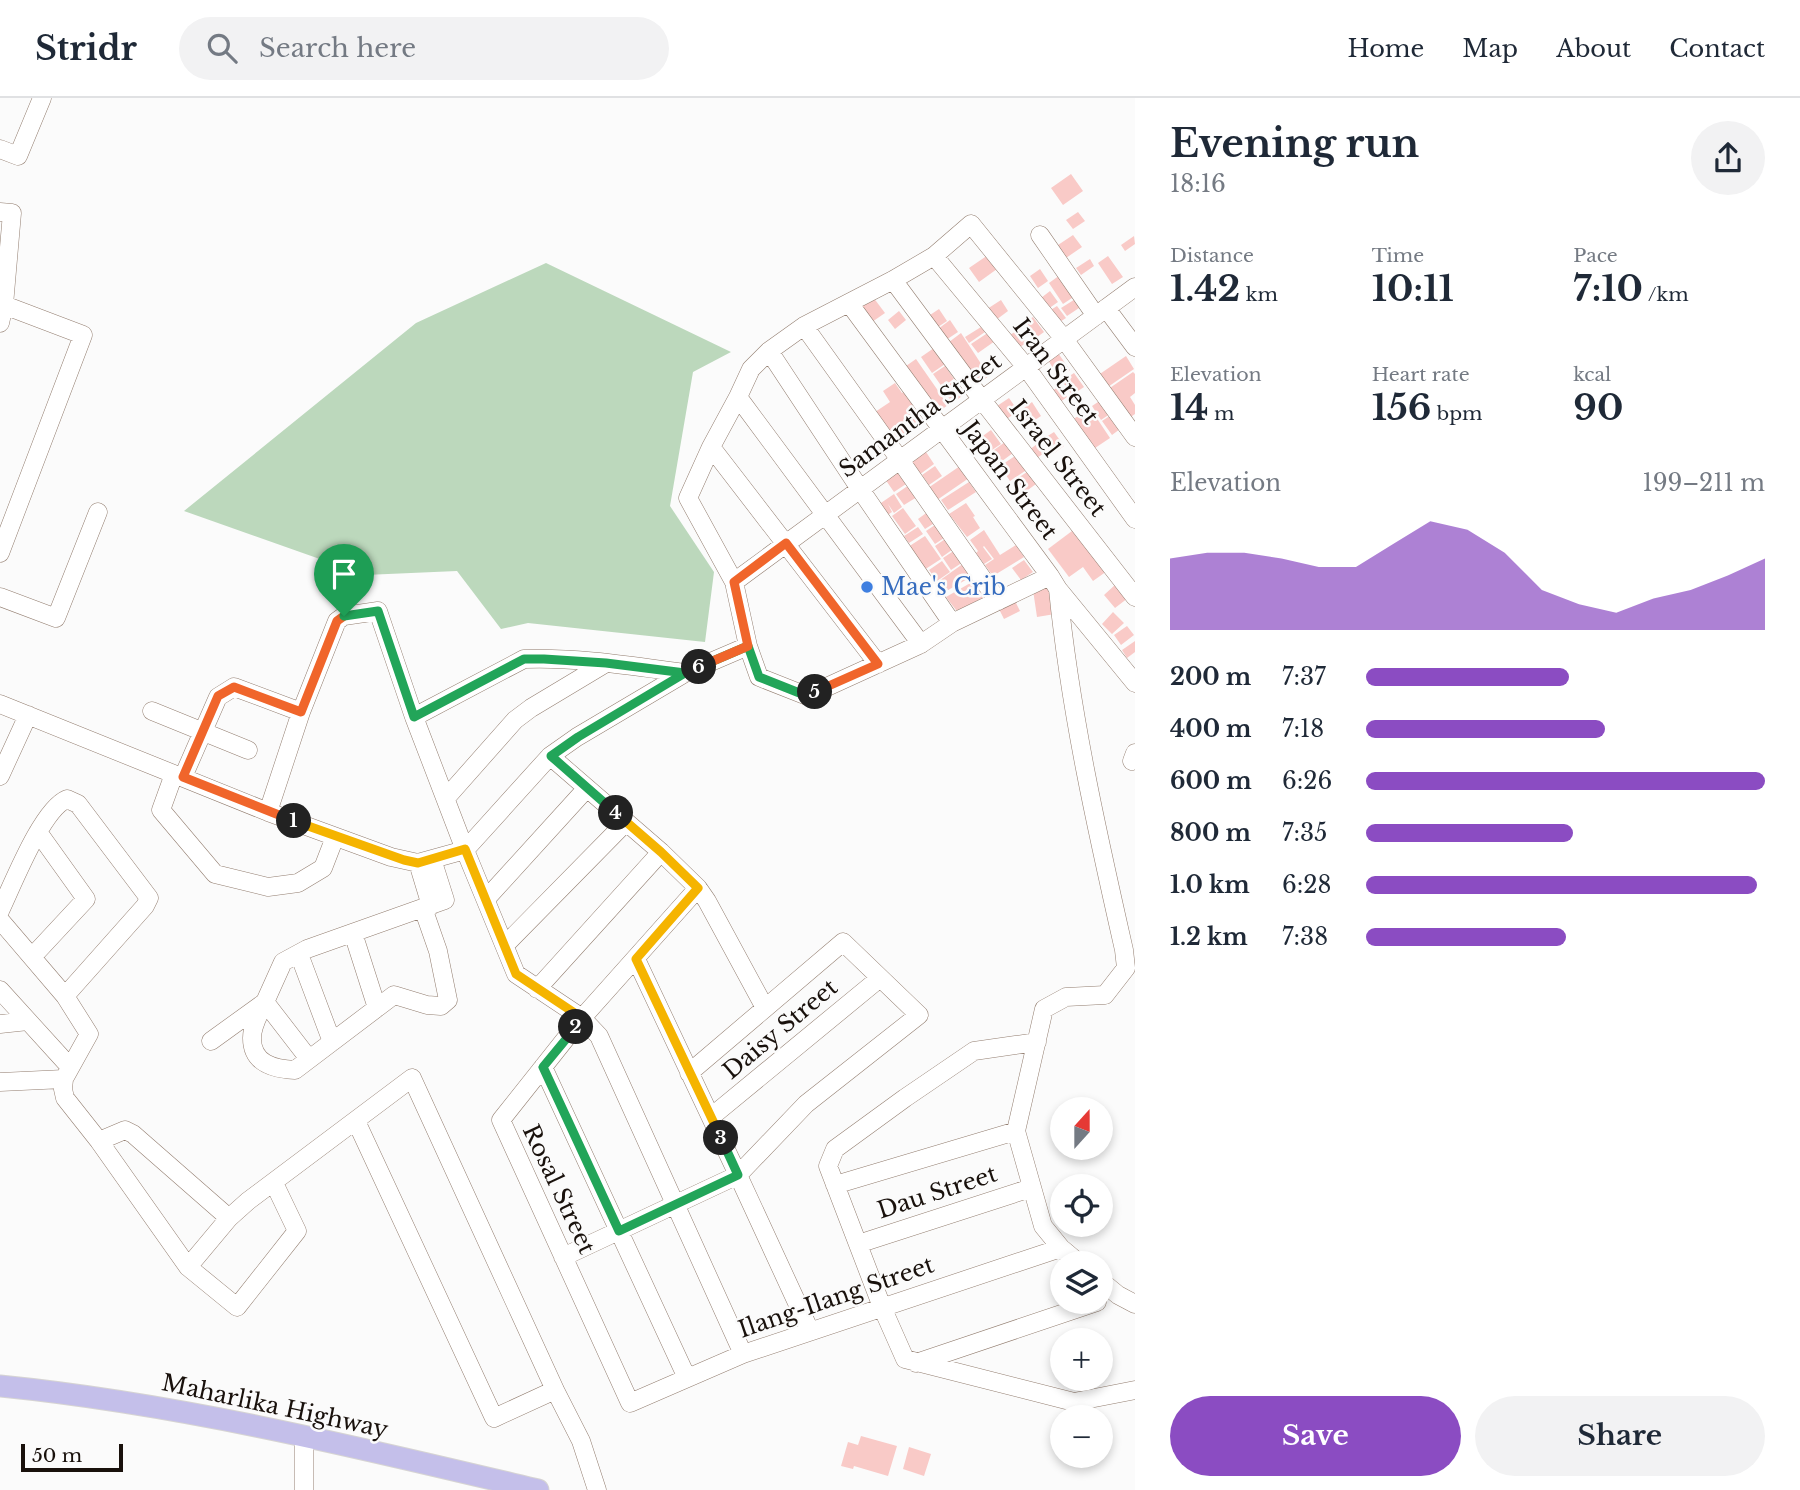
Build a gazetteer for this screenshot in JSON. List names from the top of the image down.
{
  "streets": {
    "main road": ["Maharlika Highway"],
    "street": [
      "Iran Street",
      "Samantha Street",
      "Israel Street",
      "Japan Street",
      "Daisy Street",
      "Rosal Street",
      "Dau Street",
      "Ilang-Ilang Street"
    ]
  },
  "crossings": [
    ["Iran Street", "Samantha Street"],
    ["Samantha Street", "Israel Street"],
    ["Samantha Street", "Japan Street"],
    ["Rosal Street", "Ilang-Ilang Street"]
  ],
  "places": ["Mae's Crib"],
  "scale_bar": "50 m",
  "north": "top",
  "page": {
    "header": "Stridr",
    "search": "Search here",
    "nav": [
      "Home",
      "Map",
      "About",
      "Contact"
    ],
    "heading": ["Evening run", "18:16"],
    "stats": [
      ["Distance", "1.42 km"],
      ["Time", "10:11"],
      ["Pace", "7:10 /km"],
      ["Elevation", "14 m"],
      ["Heart rate", "156 bpm"],
      ["kcal", "90"]
    ],
    "chart": ["Elevation", "199–211 m"],
    "pins": [
      "6",
      "5",
      "4",
      "1",
      "2",
      "3"
    ],
    "list": [
      {
        "name": "200 m",
        "note": "7:37"
      },
      {
        "name": "400 m",
        "note": "7:18"
      },
      {
        "name": "600 m",
        "note": "6:26"
      },
      {
        "name": "800 m",
        "note": "7:35"
      },
      {
        "name": "1.0 km",
        "note": "6:28"
      },
      {
        "name": "1.2 km",
        "note": "7:38"
      }
    ],
    "map_buttons": ["+", "−"],
    "buttons": ["Save", "Share"],
    "scale": "50 m"
  }
}
